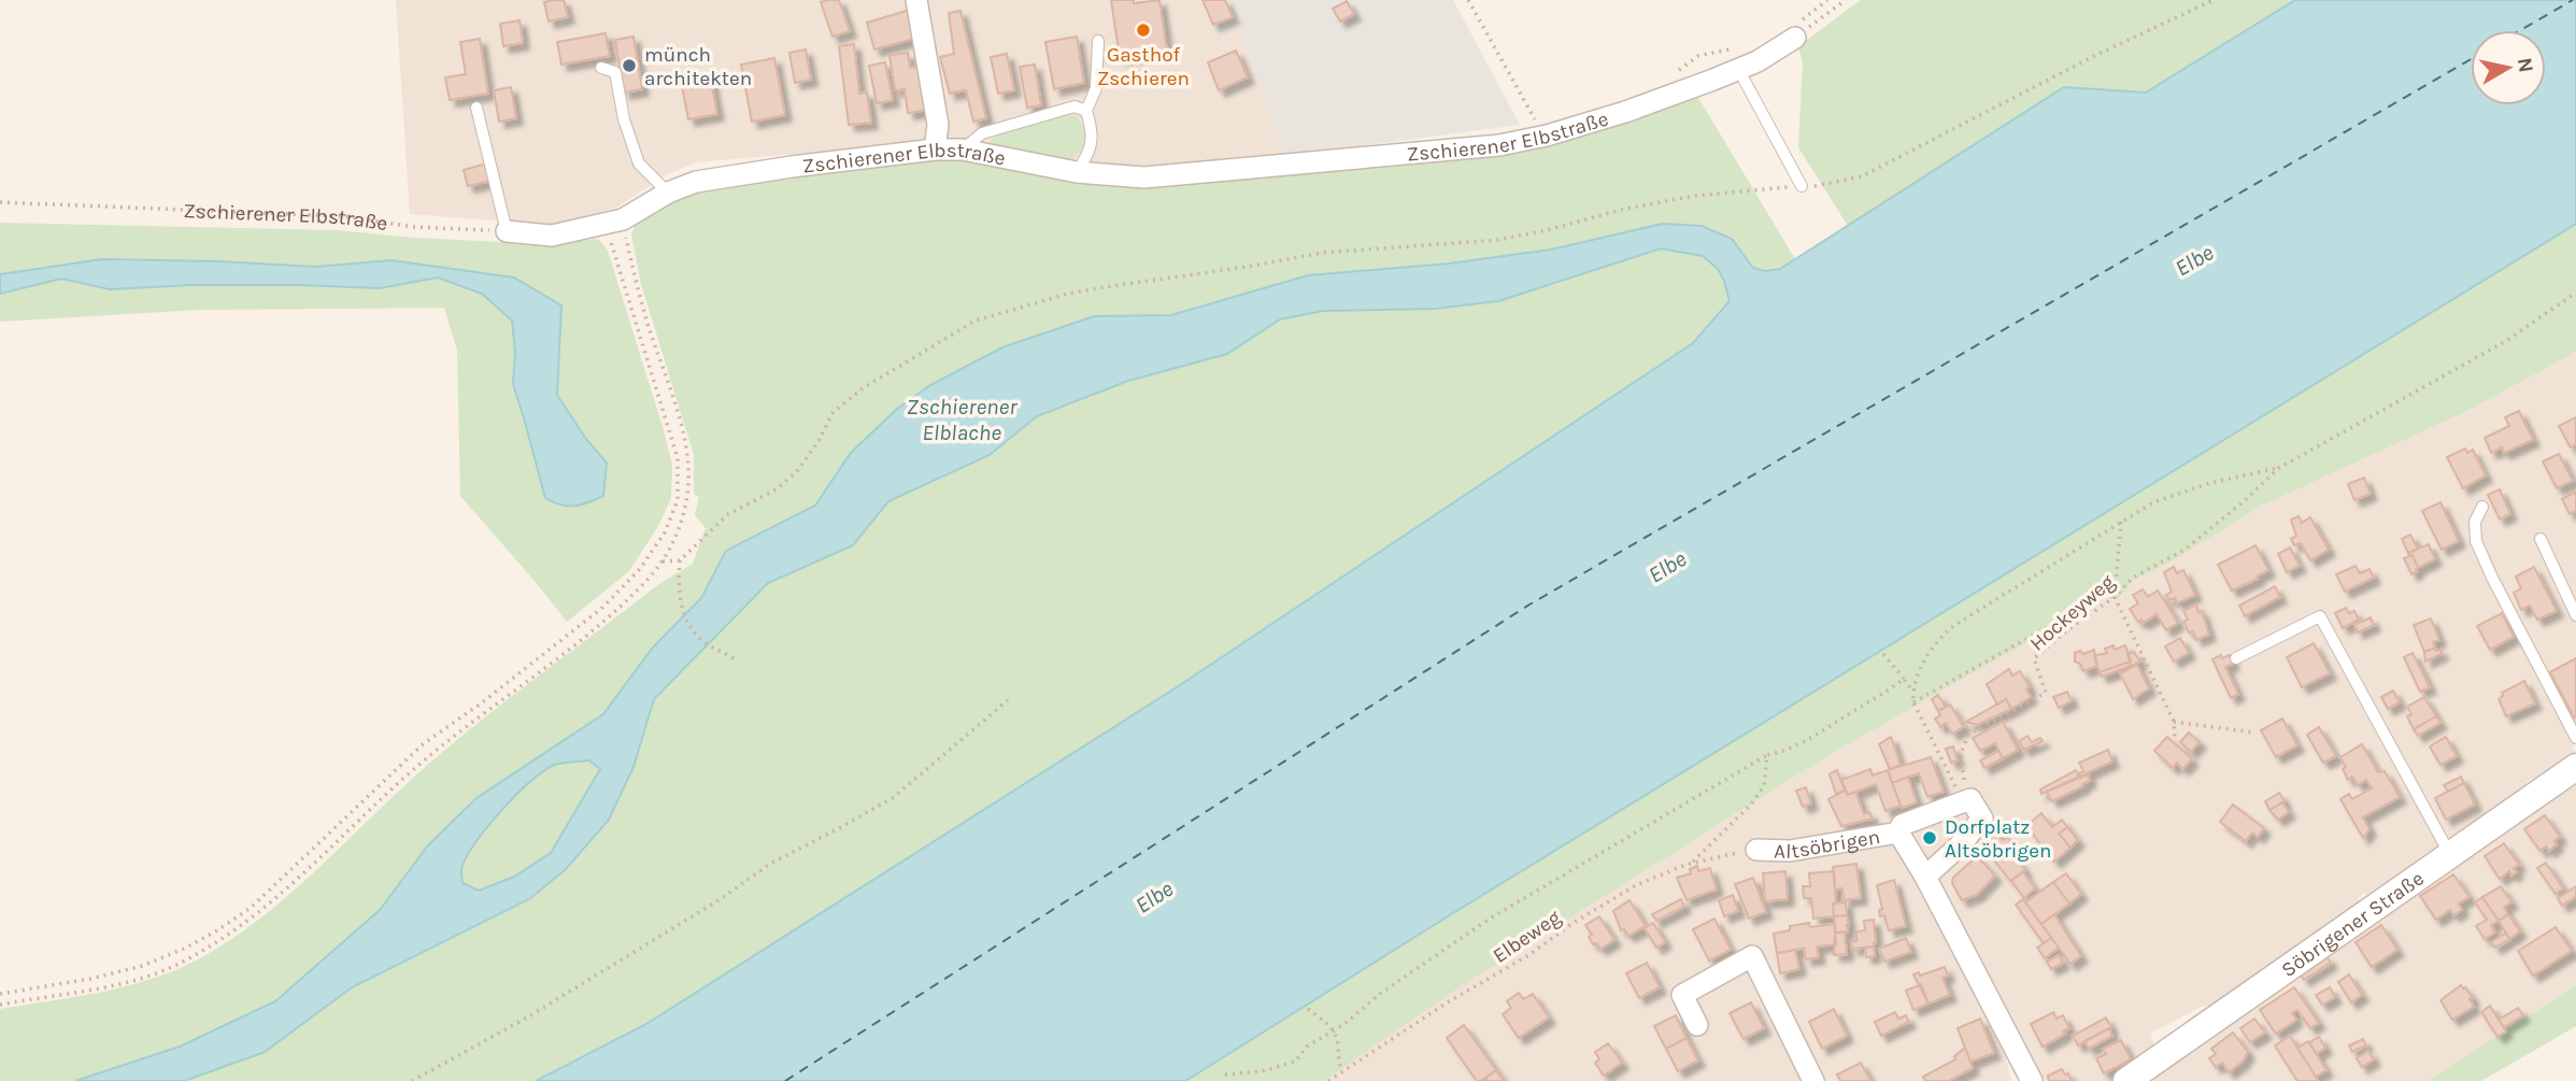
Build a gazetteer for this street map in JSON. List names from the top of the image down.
{
  "streets": {
    "street": ["Zschierener Elbstraße", "Altsöbrigen", "Söbrigener Straße"],
    "path": ["Hockeyweg", "Elbeweg"]
  },
  "crossings": [
    ["Hockeyweg", "Altsöbrigen"],
    ["Altsöbrigen", "Elbeweg"]
  ],
  "water": ["Elbe", "Zschierener Elblache"],
  "places": ["Gasthof Zschieren", "münch architekten", "Dorfplatz Altsöbrigen"],
  "north": "right"
}
